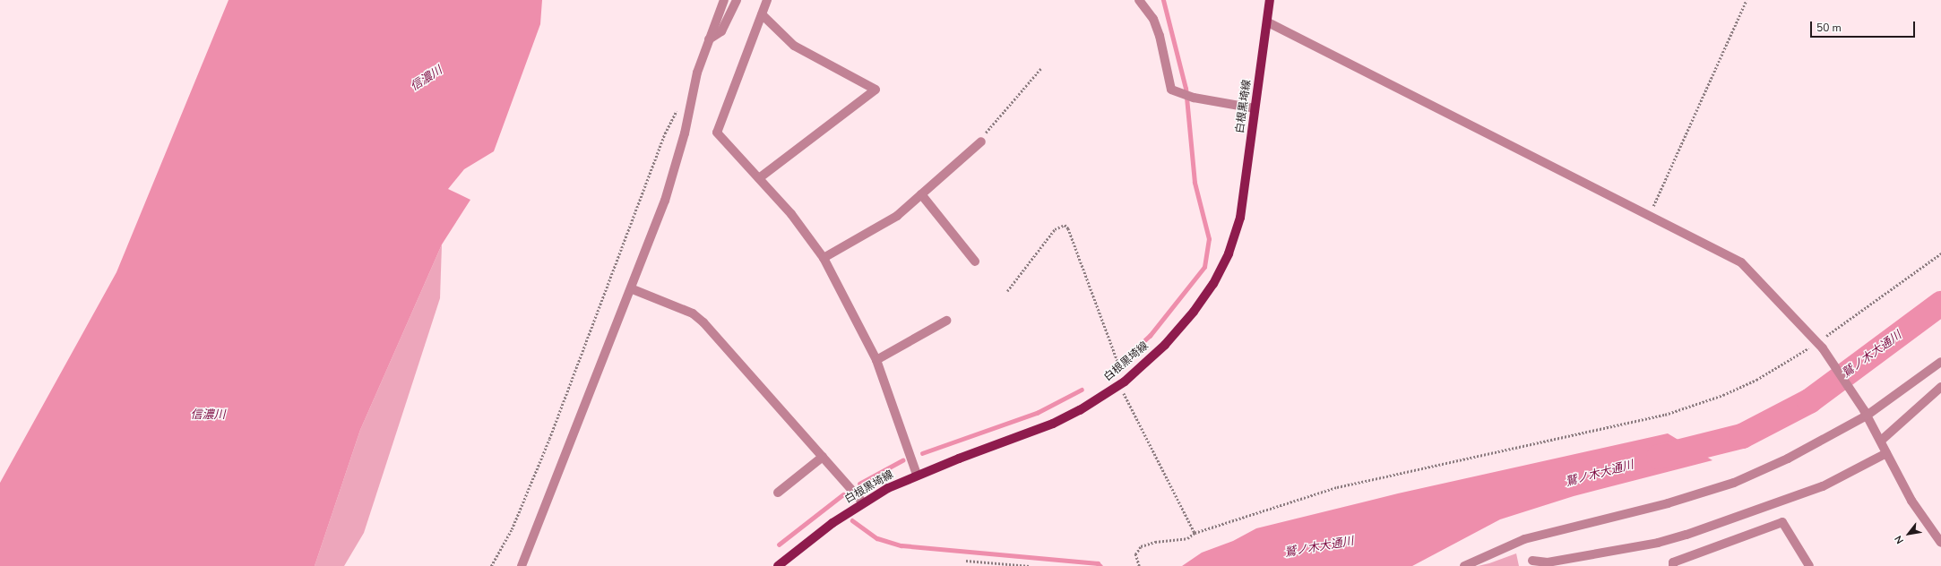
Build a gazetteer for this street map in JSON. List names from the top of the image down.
{
  "streets": {
    "main road": ["白根黒埼線"]
  },
  "water": ["信濃川", "鷲ノ木大通川"],
  "scale_bar": "50 m",
  "north": "bottom left"
}
